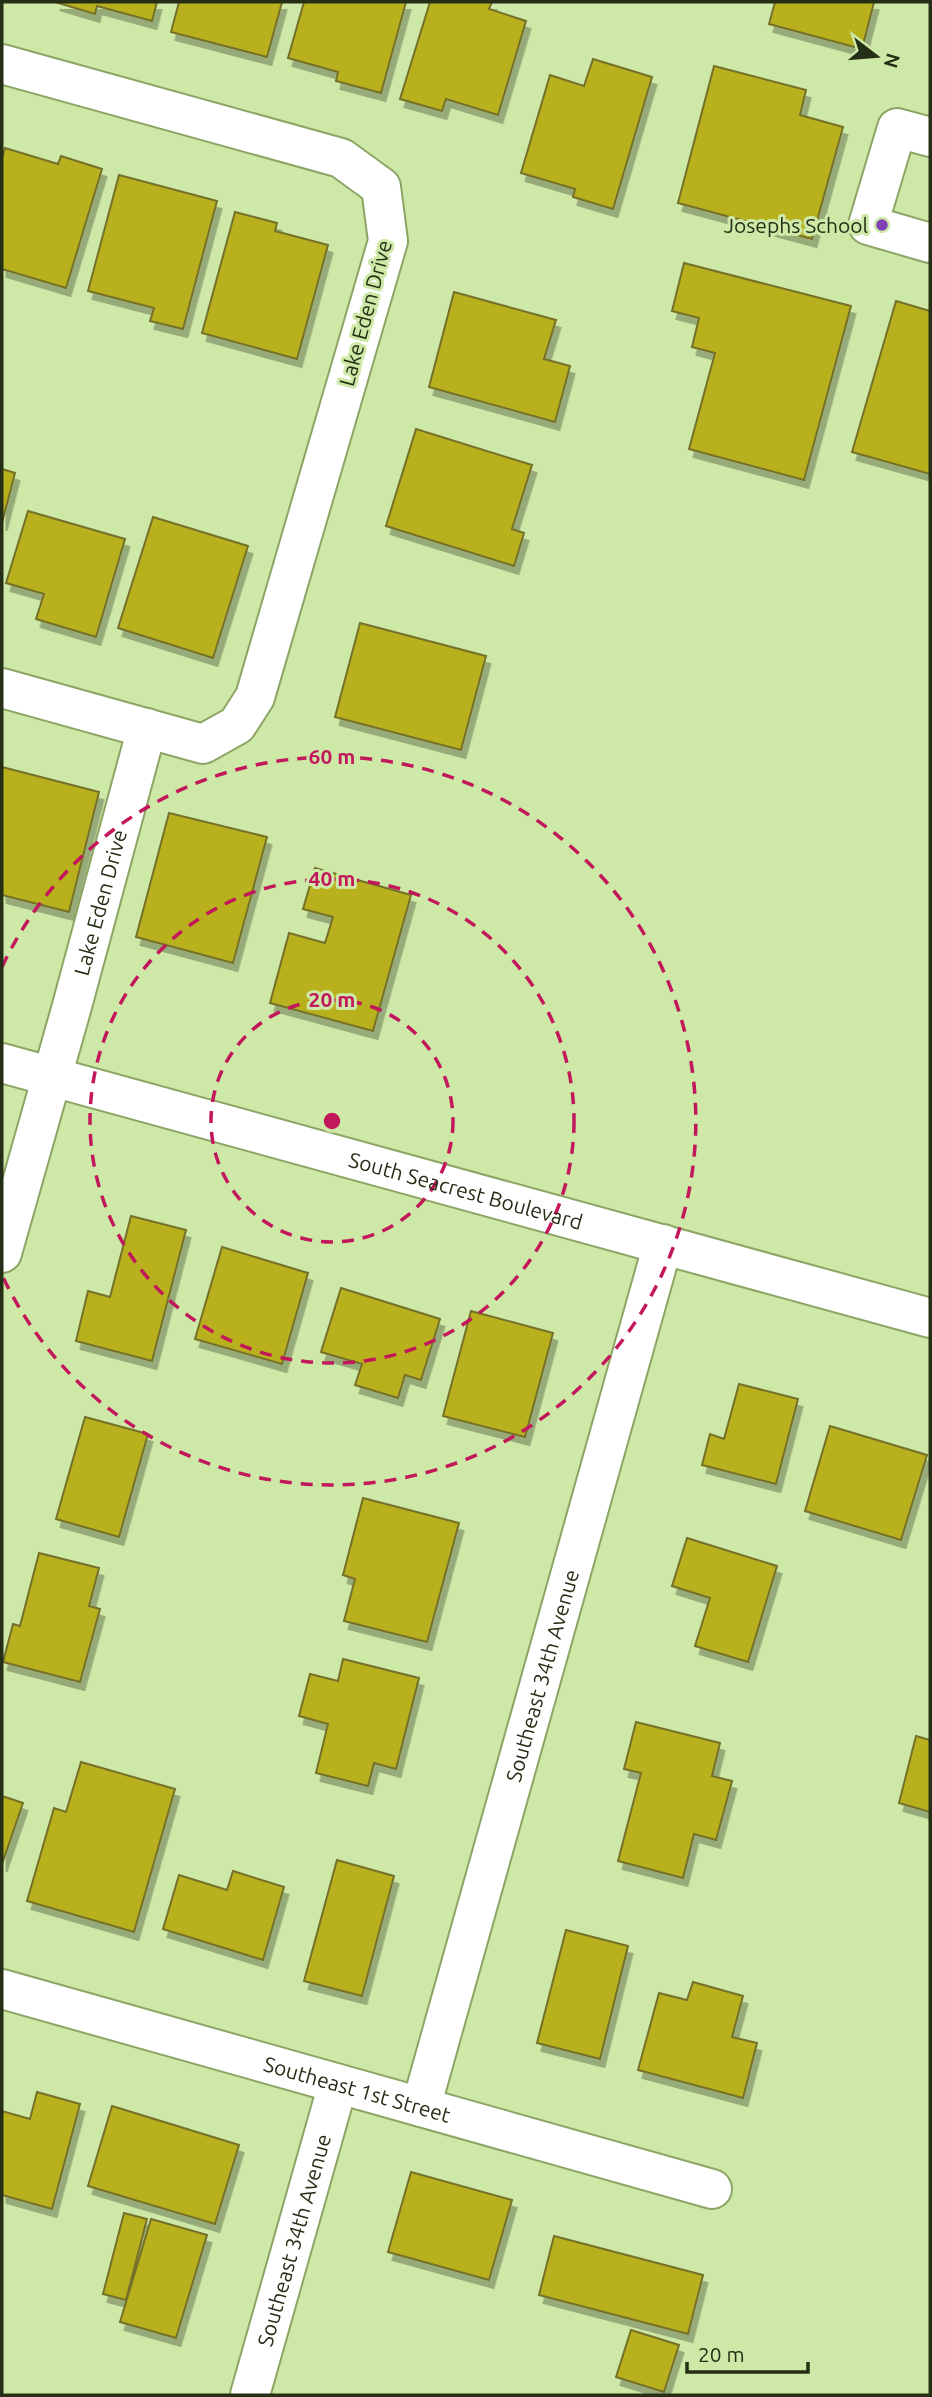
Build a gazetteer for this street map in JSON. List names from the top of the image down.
{
  "streets": {
    "street": [
      "Lake Eden Drive",
      "South Seacrest Boulevard",
      "Southeast 34th Avenue",
      "Southeast 1st Street"
    ]
  },
  "crossings": [
    ["Lake Eden Drive", "South Seacrest Boulevard"],
    ["South Seacrest Boulevard", "Southeast 34th Avenue"],
    ["Southeast 34th Avenue", "Southeast 1st Street"]
  ],
  "places": ["Josephs School"],
  "scale_bar": "20 m",
  "north": "right",
  "rings": ["60 m", "40 m", "20 m"]
}
